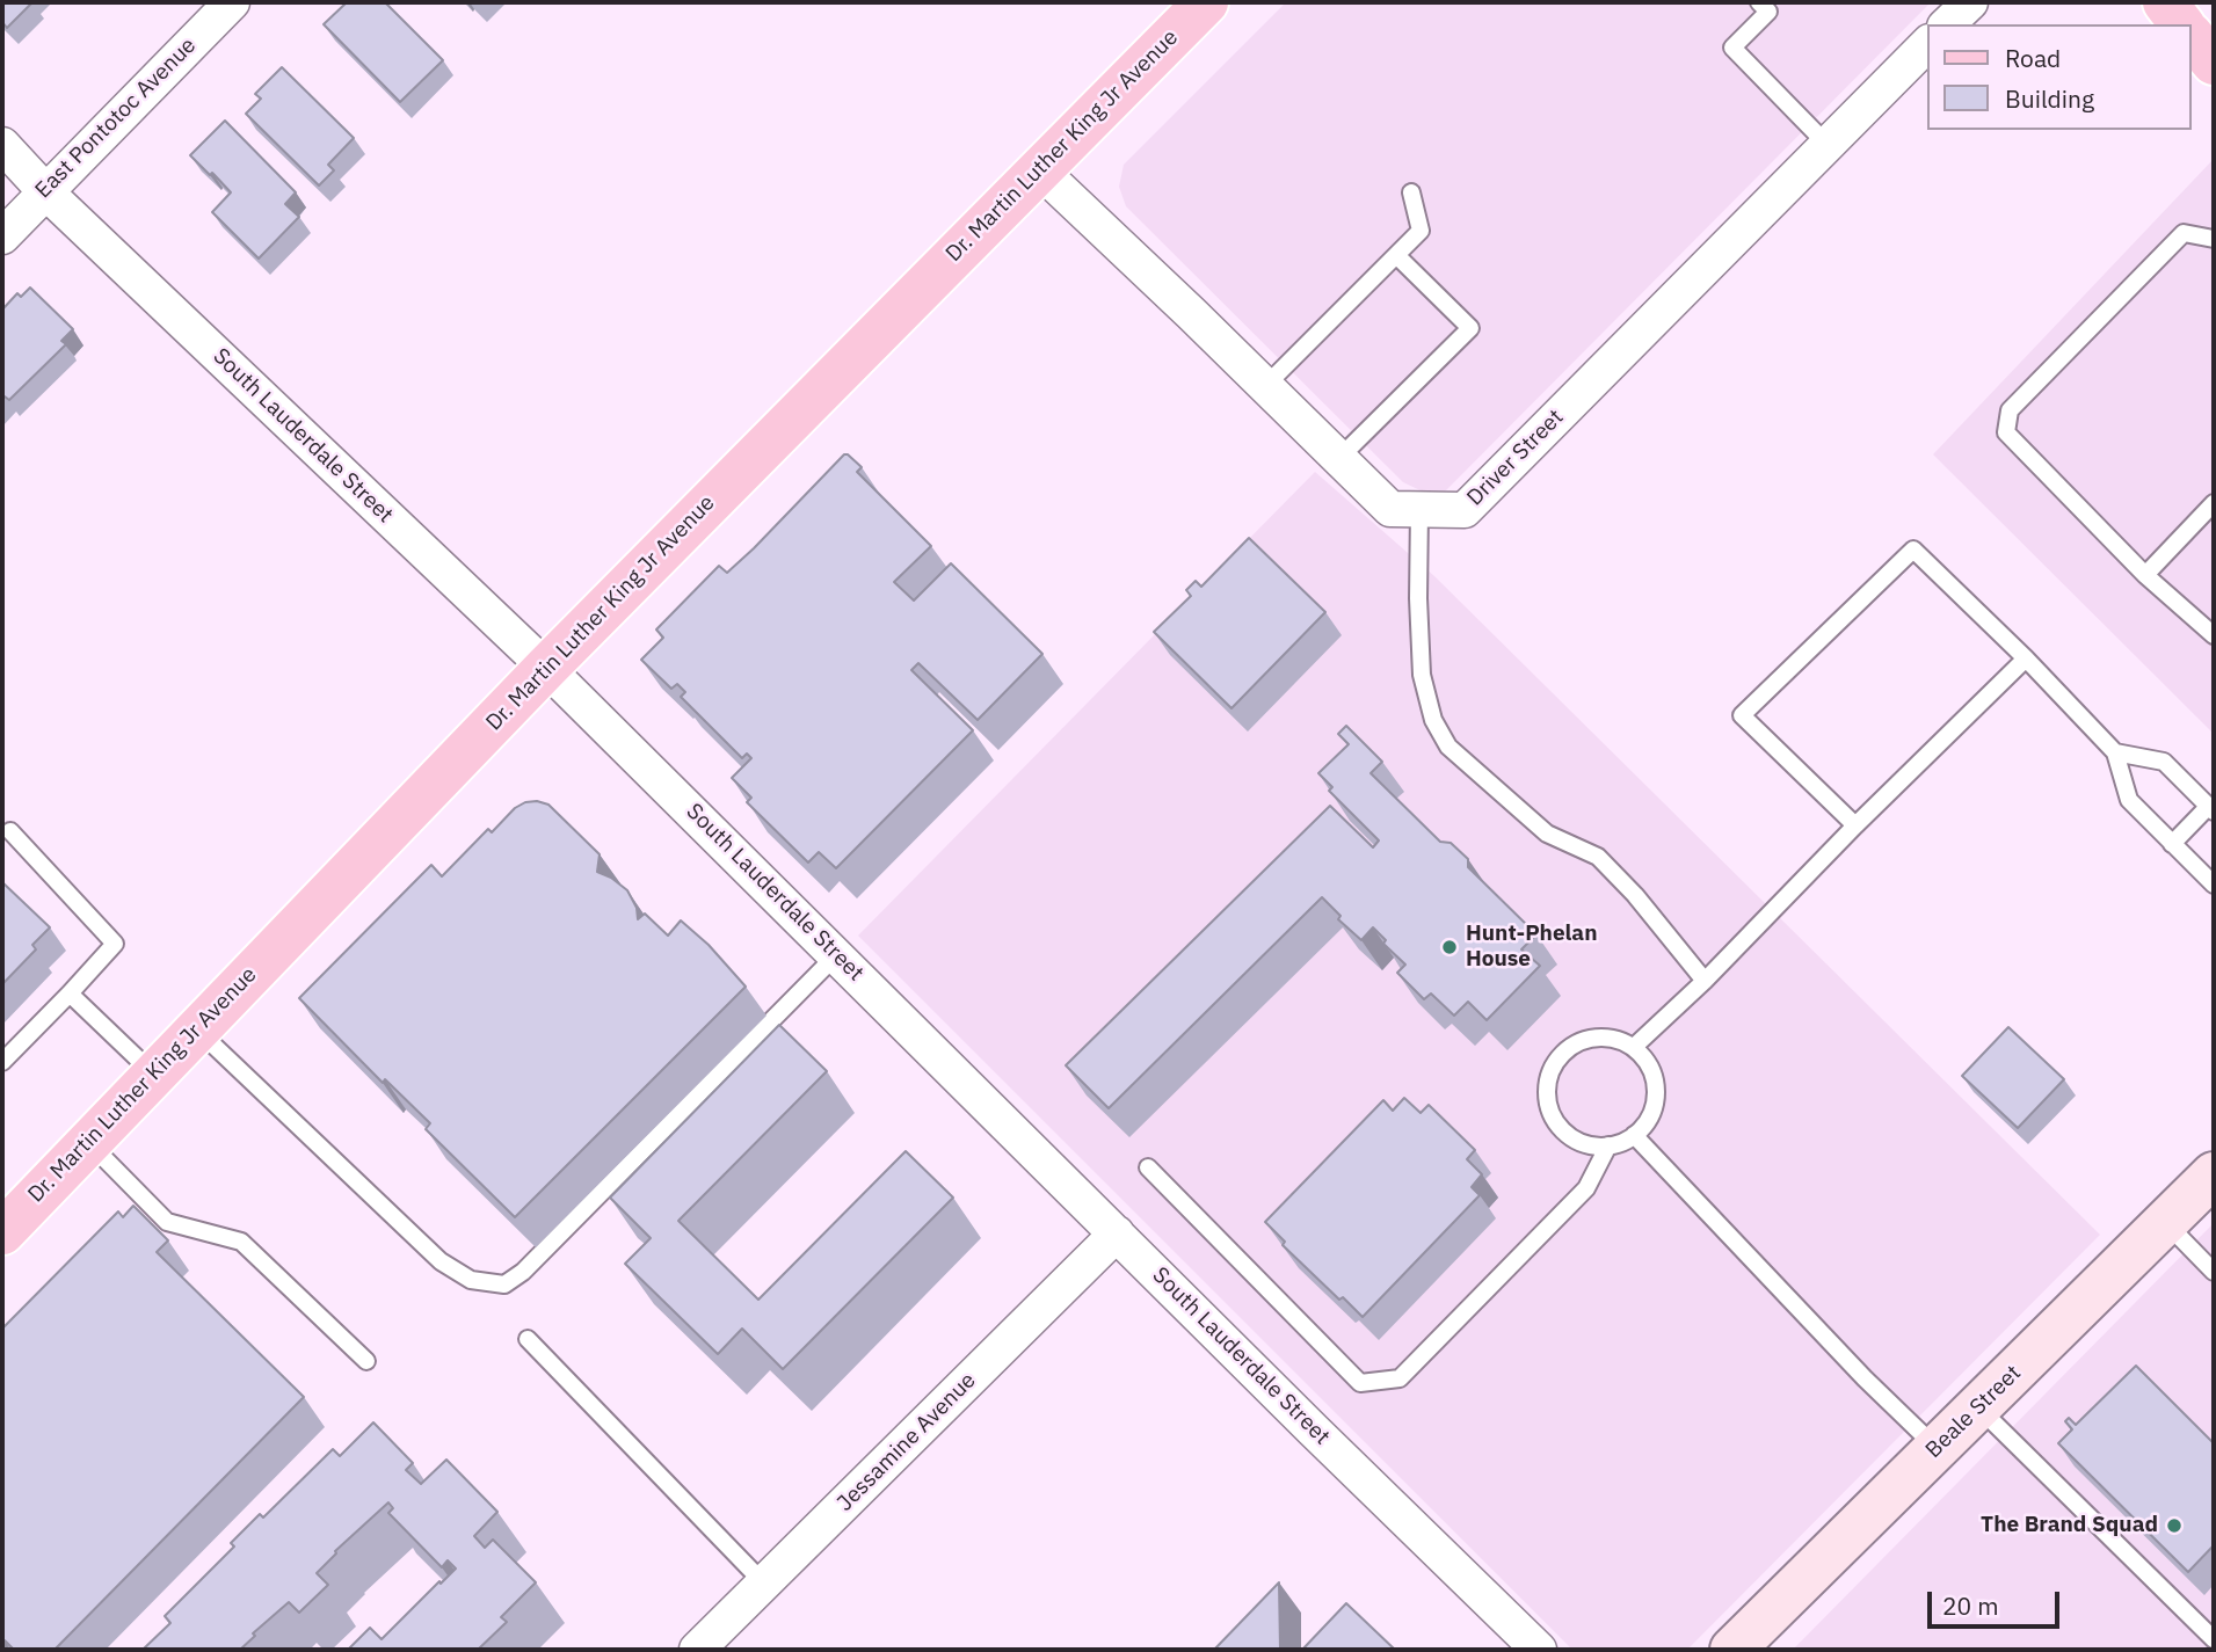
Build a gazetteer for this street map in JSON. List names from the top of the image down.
{
  "streets": {
    "main road": ["Dr. Martin Luther King Jr Avenue"],
    "street": [
      "East Pontotoc Avenue",
      "South Lauderdale Street",
      "Driver Street",
      "Beale Street",
      "Jessamine Avenue"
    ]
  },
  "crossings": [
    ["East Pontotoc Avenue", "South Lauderdale Street"],
    ["Dr. Martin Luther King Jr Avenue", "South Lauderdale Street"],
    ["Dr. Martin Luther King Jr Avenue", "Driver Street"],
    ["South Lauderdale Street", "Jessamine Avenue"]
  ],
  "places": ["Hunt-Phelan House", "The Brand Squad"],
  "legend": ["Road", "Building"],
  "scale_bar": "20 m"
}
